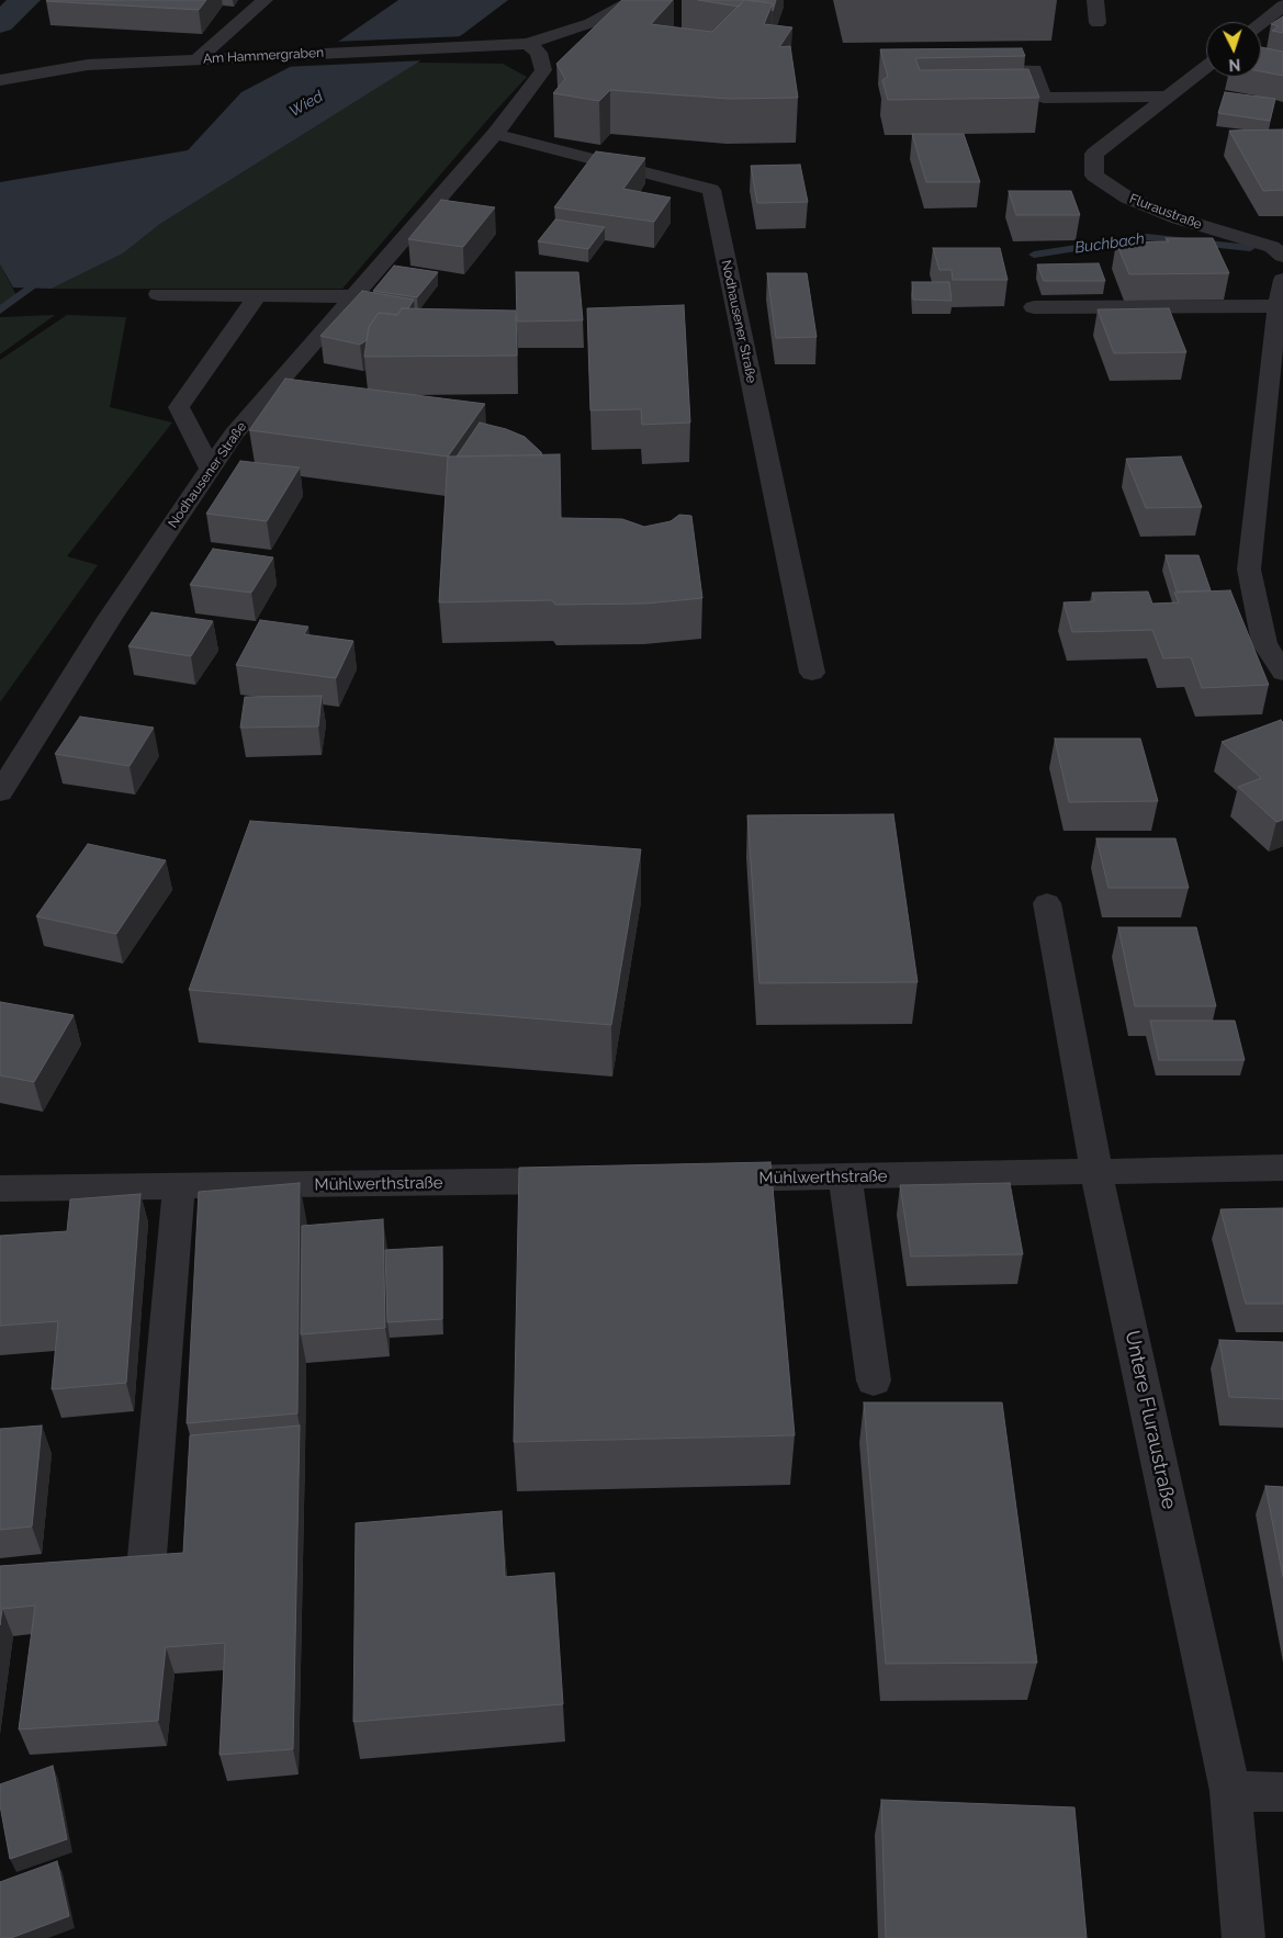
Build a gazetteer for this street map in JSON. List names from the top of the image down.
{
  "streets": {
    "street": [
      "Am Hammergraben",
      "Fluraustraße",
      "Nodhausener Straße",
      "Mühlwerthstraße",
      "Untere Fluraustraße"
    ]
  },
  "crossings": [
    ["Am Hammergraben", "Nodhausener Straße"],
    ["Mühlwerthstraße", "Untere Fluraustraße"]
  ],
  "water": ["Wied", "Buchbach"],
  "north": "bottom"
}
